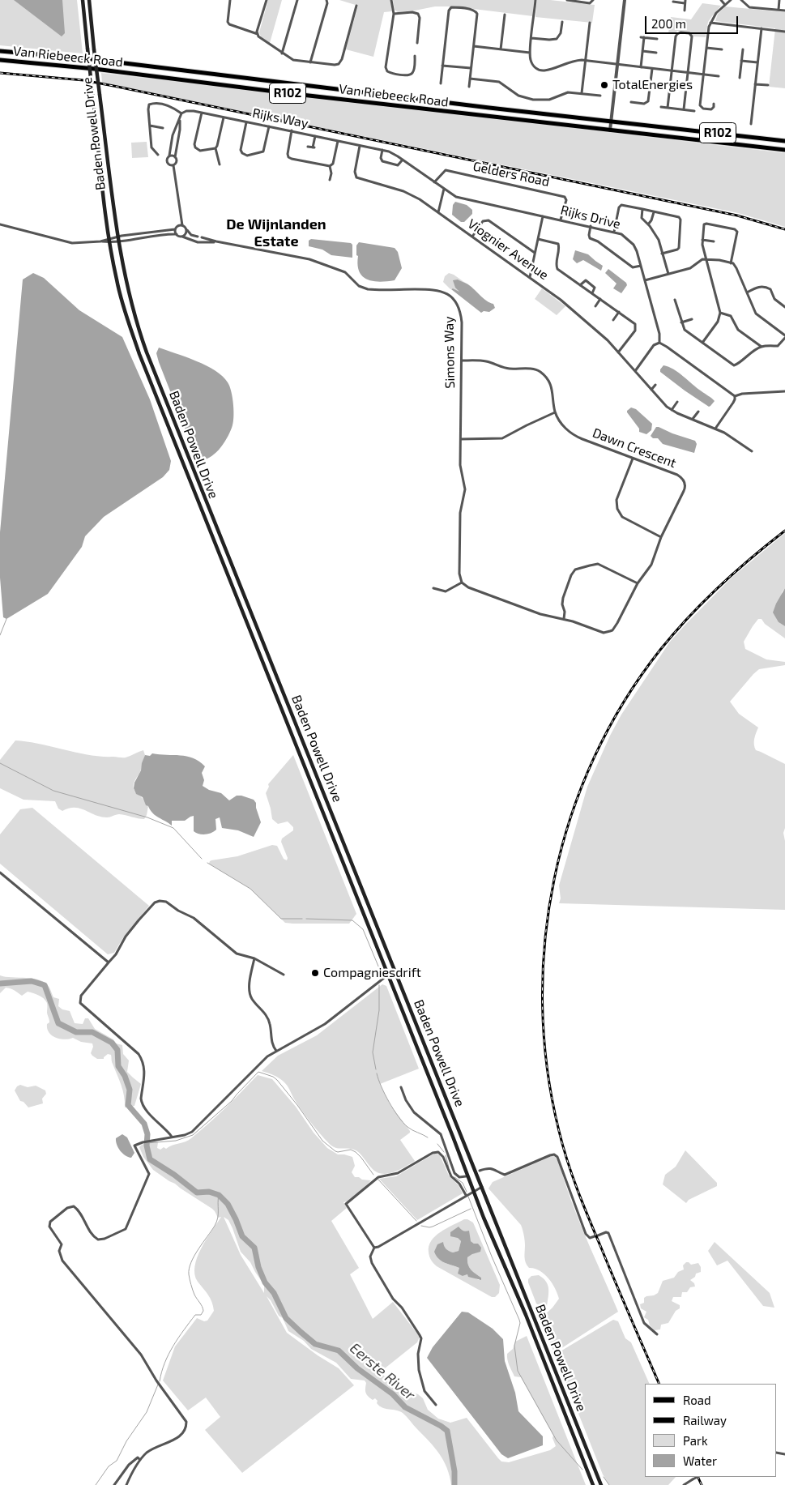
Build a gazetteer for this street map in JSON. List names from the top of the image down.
{
  "streets": {
    "main road": ["Van Riebeeck Road", "R102", "Baden Powell Drive"],
    "street": [
      "Rijks Way",
      "Gelders Road",
      "Rijks Drive",
      "Viognier Avenue",
      "Simons Way",
      "Dawn Crescent"
    ]
  },
  "crossings": [
    ["Rijks Way", "Rijks Drive"],
    ["Rijks Way", "Viognier Avenue"],
    ["Gelders Road", "Rijks Drive"],
    ["Simons Way", "Dawn Crescent"]
  ],
  "districts": ["De Wijnlanden Estate"],
  "water": ["Eerste River"],
  "places": ["TotalEnergies", "Compagniesdrift"],
  "legend": [
    "Road",
    "Railway",
    "Park",
    "Water"
  ],
  "scale_bar": "200 m"
}
